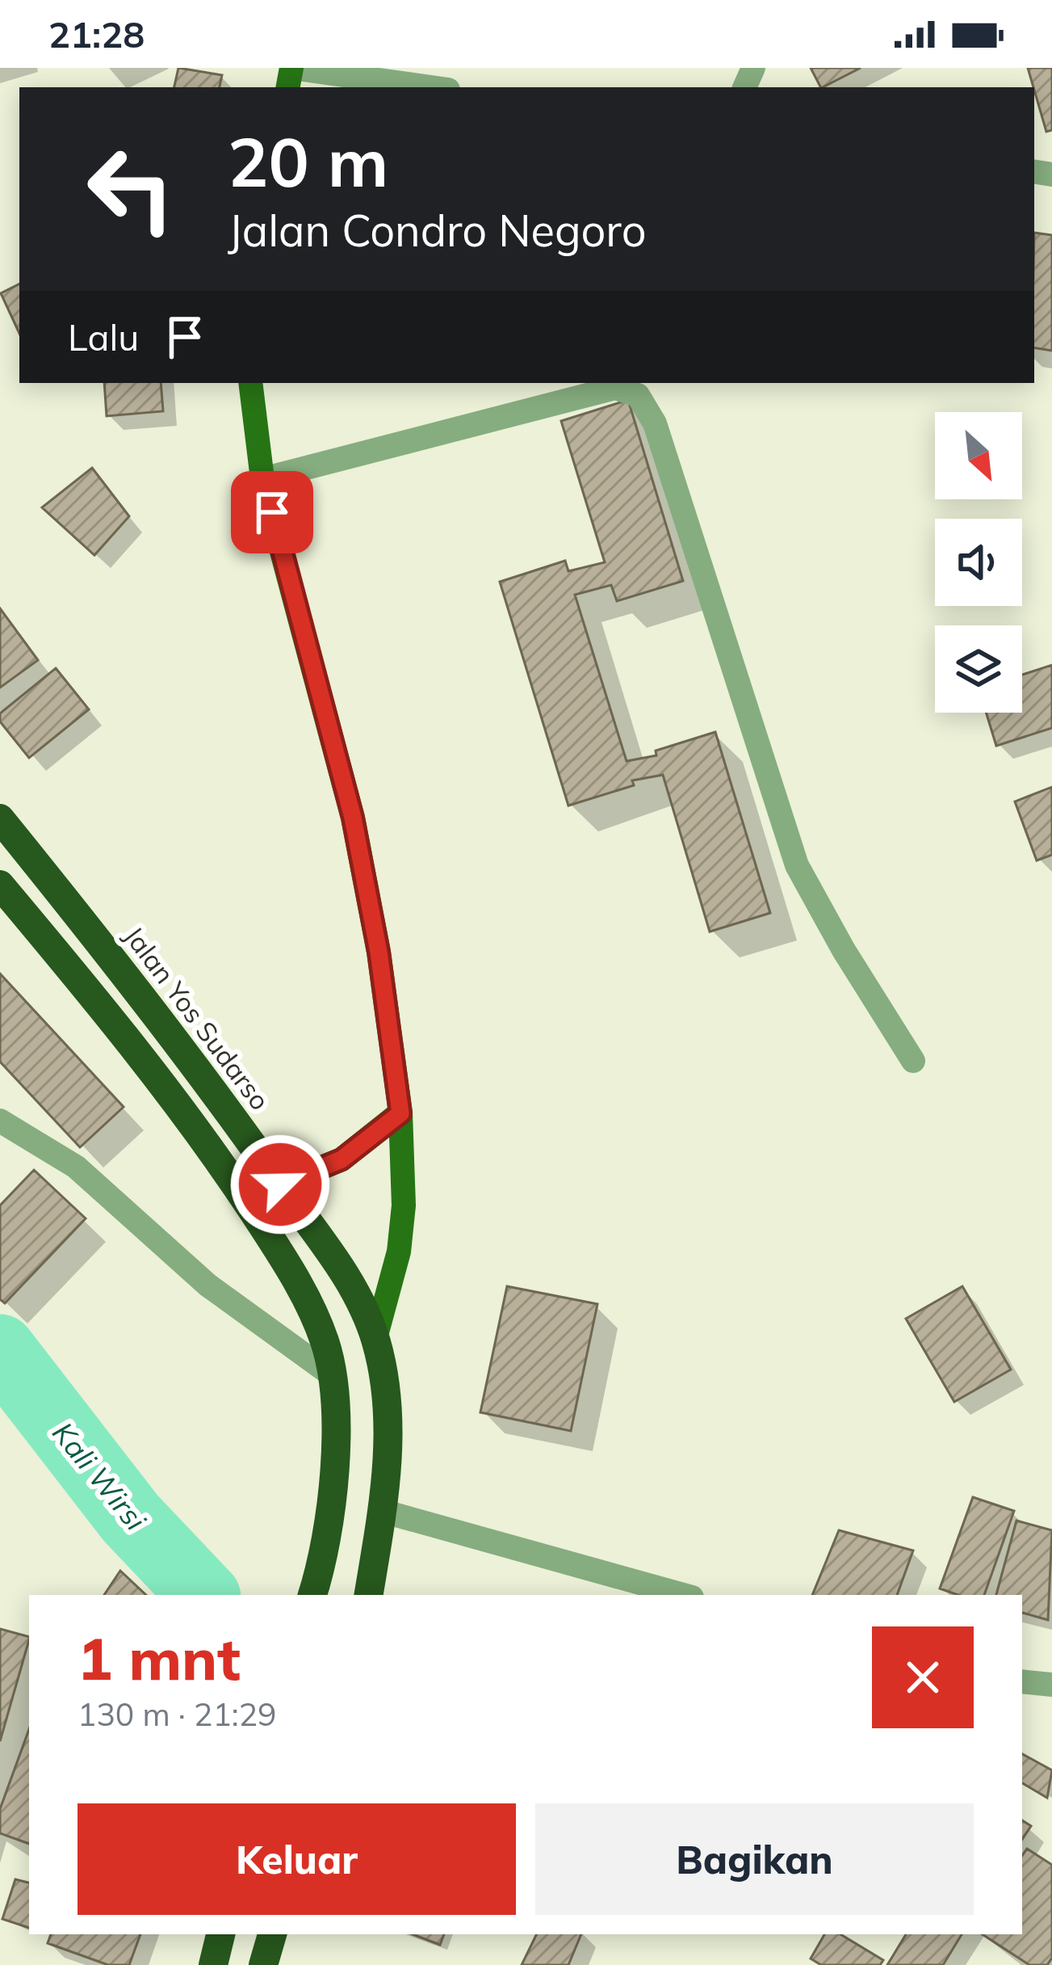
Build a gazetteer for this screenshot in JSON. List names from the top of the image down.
{
  "streets": {
    "highway": ["Jalan Yos Sudarso"]
  },
  "water": ["Kali Wirsi"],
  "north": "bottom right",
  "page": {
    "status": "21:28",
    "turn": ["20 m", "Jalan Condro Negoro"],
    "then": "Lalu",
    "heading": ["1 mnt", "130 m · 21:29"],
    "buttons": ["Keluar", "Bagikan"]
  }
}
